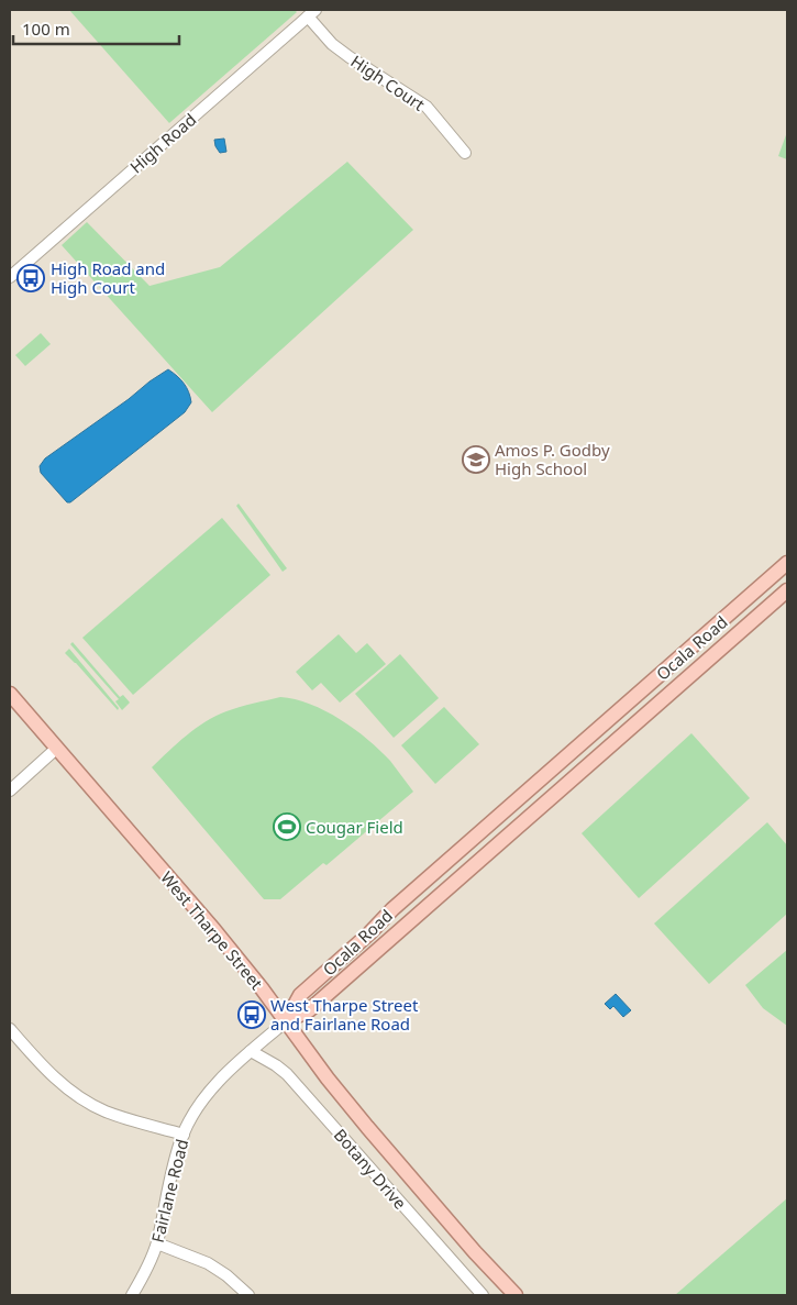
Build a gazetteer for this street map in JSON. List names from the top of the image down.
{
  "streets": {
    "main road": ["Ocala Road", "West Tharpe Street"],
    "street": [
      "High Court",
      "High Road",
      "Botany Drive",
      "Fairlane Road"
    ]
  },
  "crossings": [
    ["High Court", "High Road"],
    ["Ocala Road", "West Tharpe Street"],
    ["Ocala Road", "Fairlane Road"],
    ["West Tharpe Street", "Fairlane Road"],
    ["Botany Drive", "Fairlane Road"]
  ],
  "places": {
    "bus stop": ["High Road and High Court", "West Tharpe Street and Fairlane Road"],
    "school or university": ["Amos P. Godby High School"],
    "sports": ["Cougar Field"]
  },
  "scale_bar": "100 m"
}
